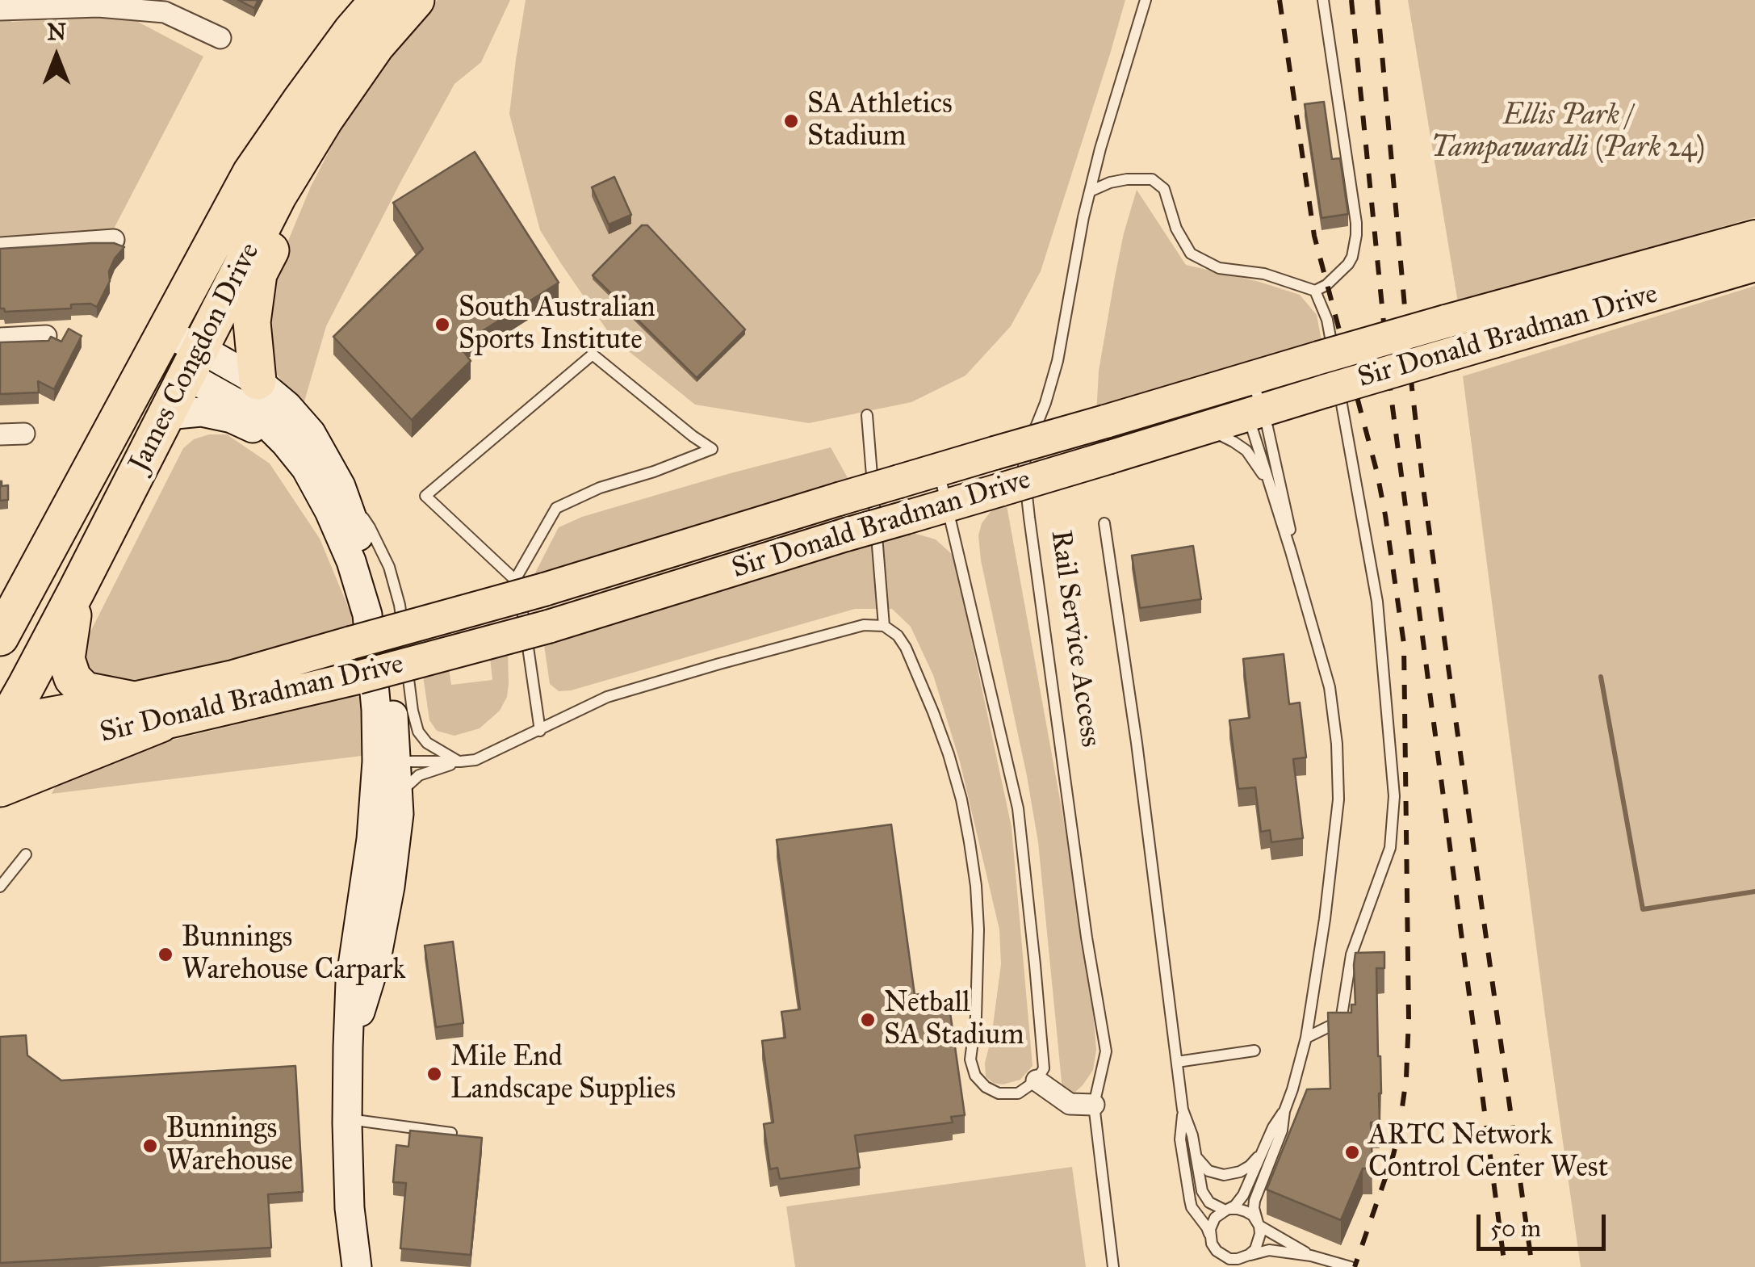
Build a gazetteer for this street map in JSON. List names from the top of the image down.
{
  "streets": {
    "highway": ["James Congdon Drive"],
    "main road": ["Sir Donald Bradman Drive"],
    "lane": ["Rail Service Access"]
  },
  "crossings": [
    ["Sir Donald Bradman Drive", "James Congdon Drive"]
  ],
  "parks": ["Ellis Park / Tampawardli (Park 24)"],
  "places": [
    "SA Athletics Stadium",
    "South Australian Sports Institute",
    "Bunnings Warehouse Carpark",
    "Netball SA Stadium",
    "Mile End Landscape Supplies",
    "Bunnings Warehouse",
    "ARTC Network Control Center West"
  ],
  "scale_bar": "50 m",
  "north": "top"
}
